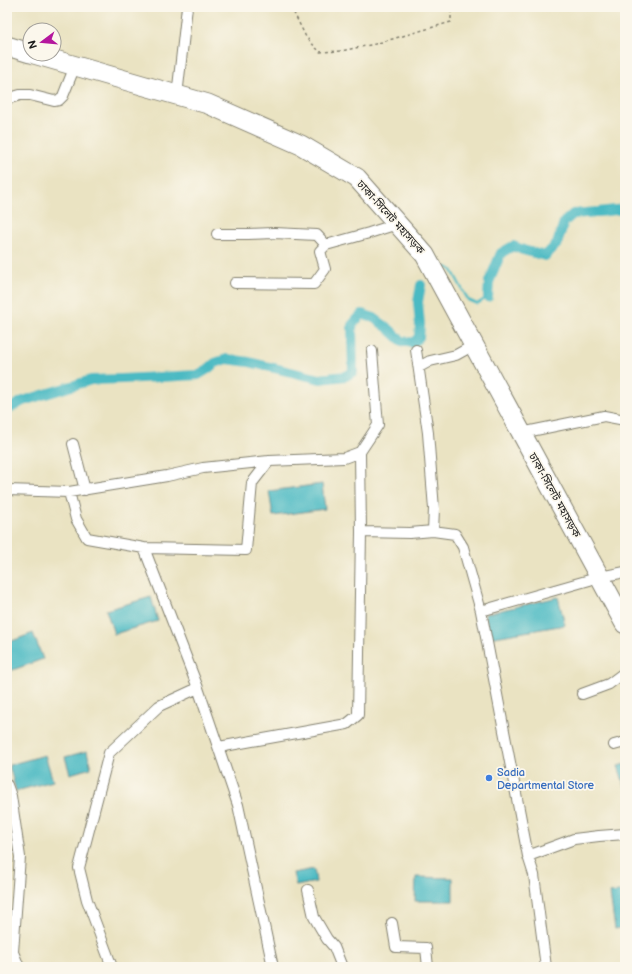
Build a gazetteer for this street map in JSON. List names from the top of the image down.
{
  "streets": {
    "highway": ["ঢাকা-সিলেট মহাসড়ক"]
  },
  "places": ["Sadia Departmental Store"],
  "north": "left"
}
